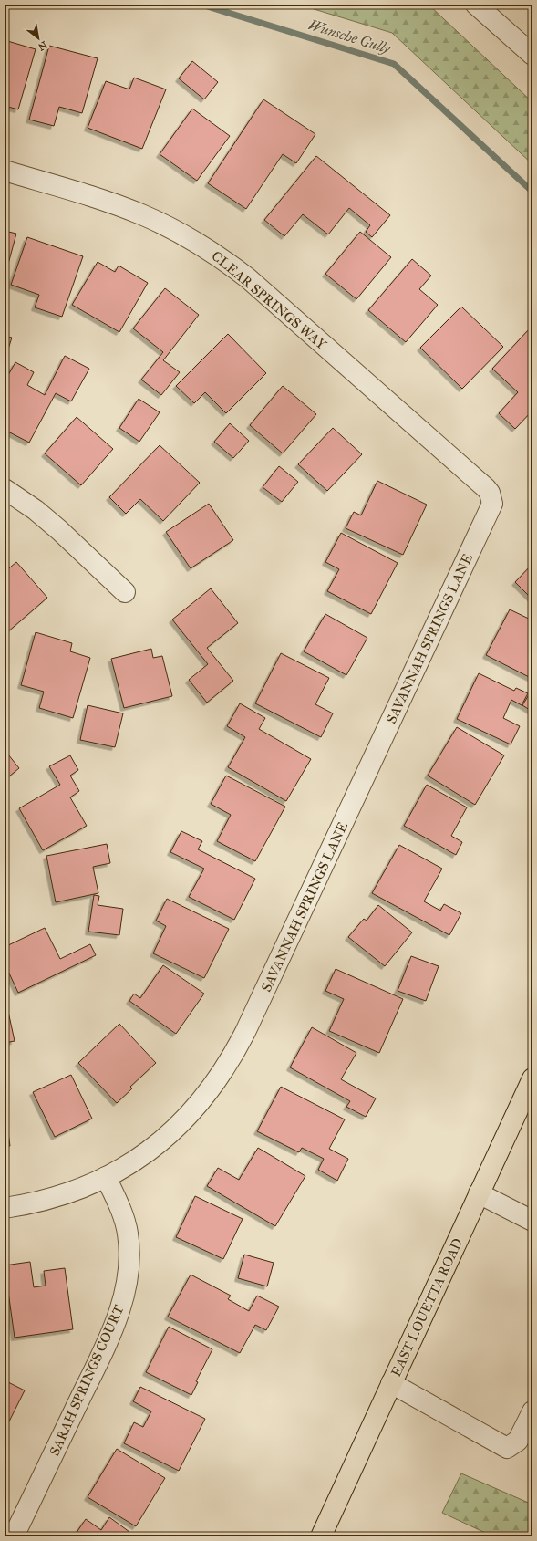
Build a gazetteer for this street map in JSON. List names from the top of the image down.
{
  "streets": {
    "main road": ["EAST LOUETTA ROAD"],
    "street": ["CLEAR SPRINGS WAY", "SAVANNAH SPRINGS LANE", "SARAH SPRINGS COURT"]
  },
  "crossings": [
    ["CLEAR SPRINGS WAY", "SAVANNAH SPRINGS LANE"],
    ["SAVANNAH SPRINGS LANE", "SARAH SPRINGS COURT"]
  ],
  "water": ["Wunsche Gully"],
  "north": "bottom right"
}
